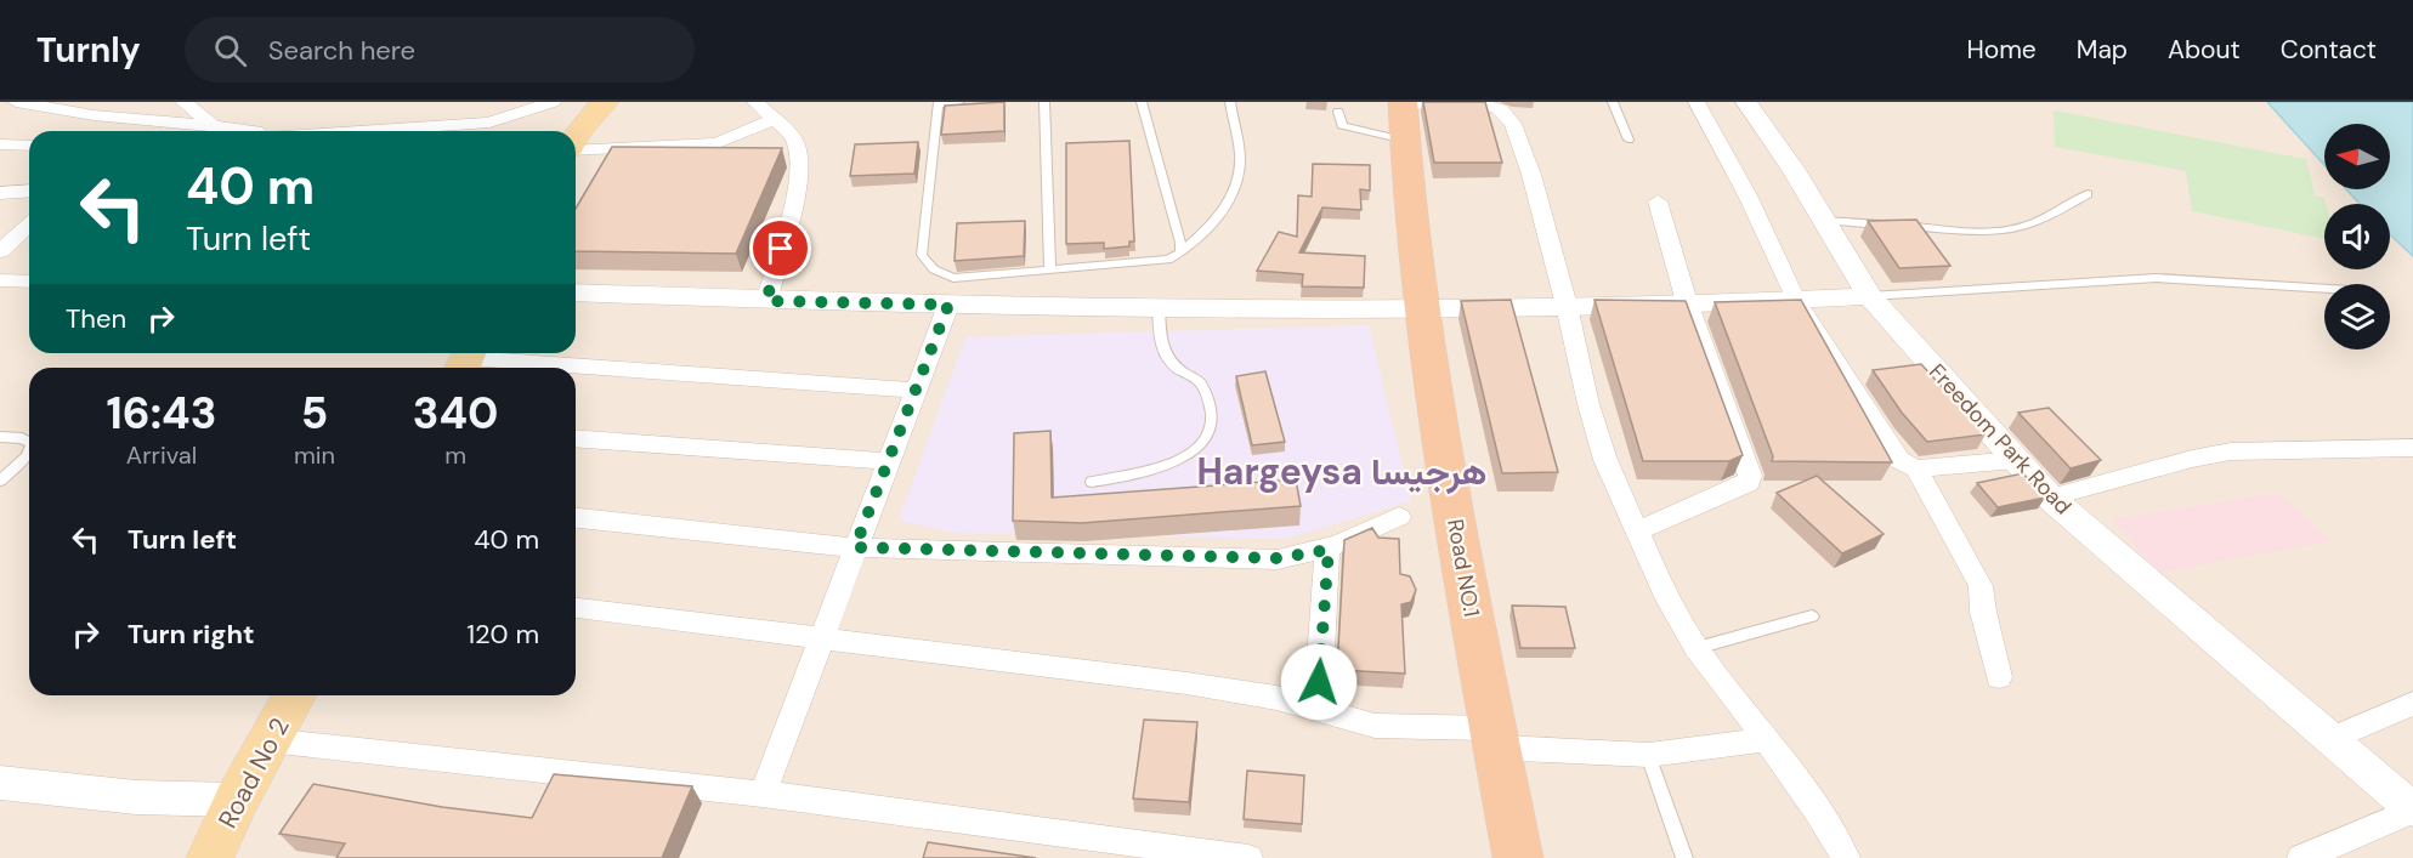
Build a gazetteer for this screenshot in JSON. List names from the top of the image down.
{
  "streets": {
    "highway": ["Road NO.1"],
    "main road": ["Road No 2"],
    "street": ["Freedom Park Road"]
  },
  "districts": ["Hargeysa هرجيسا"],
  "north": "left",
  "page": {
    "header": "Turnly",
    "search": "Search here",
    "nav": [
      "Home",
      "Map",
      "About",
      "Contact"
    ],
    "turn": ["40 m", "Turn left"],
    "then": "Then",
    "eta": [
      "16:43",
      "Arrival",
      "5",
      "min",
      "340",
      "m"
    ],
    "list": [
      {
        "name": "Turn left",
        "value": "40 m"
      },
      {
        "name": "Turn right",
        "value": "120 m"
      }
    ]
  }
}
